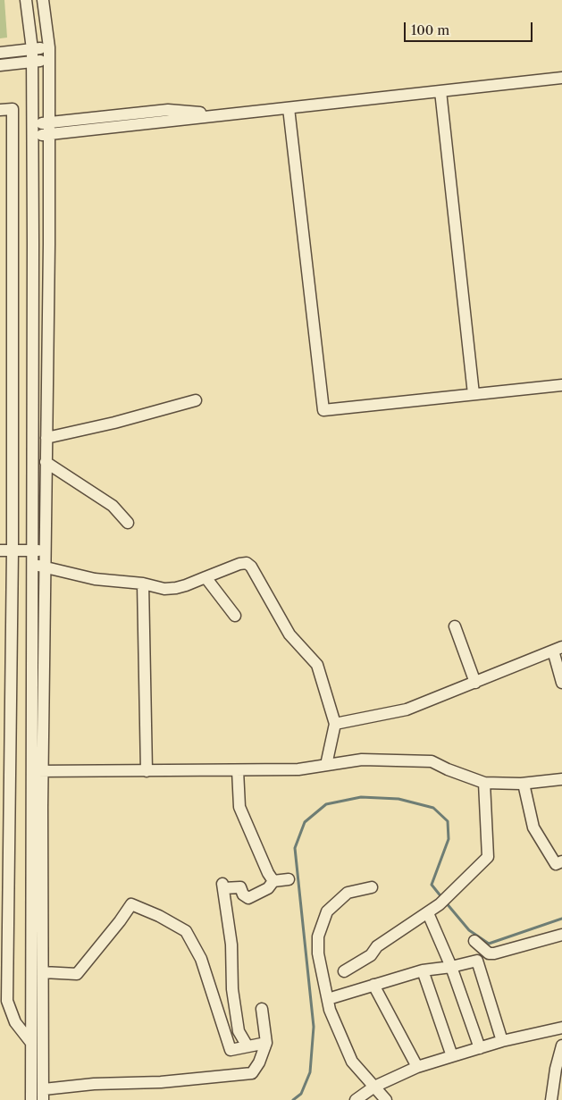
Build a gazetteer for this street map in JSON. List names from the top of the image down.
{
  "scale_bar": "100 m"
}
